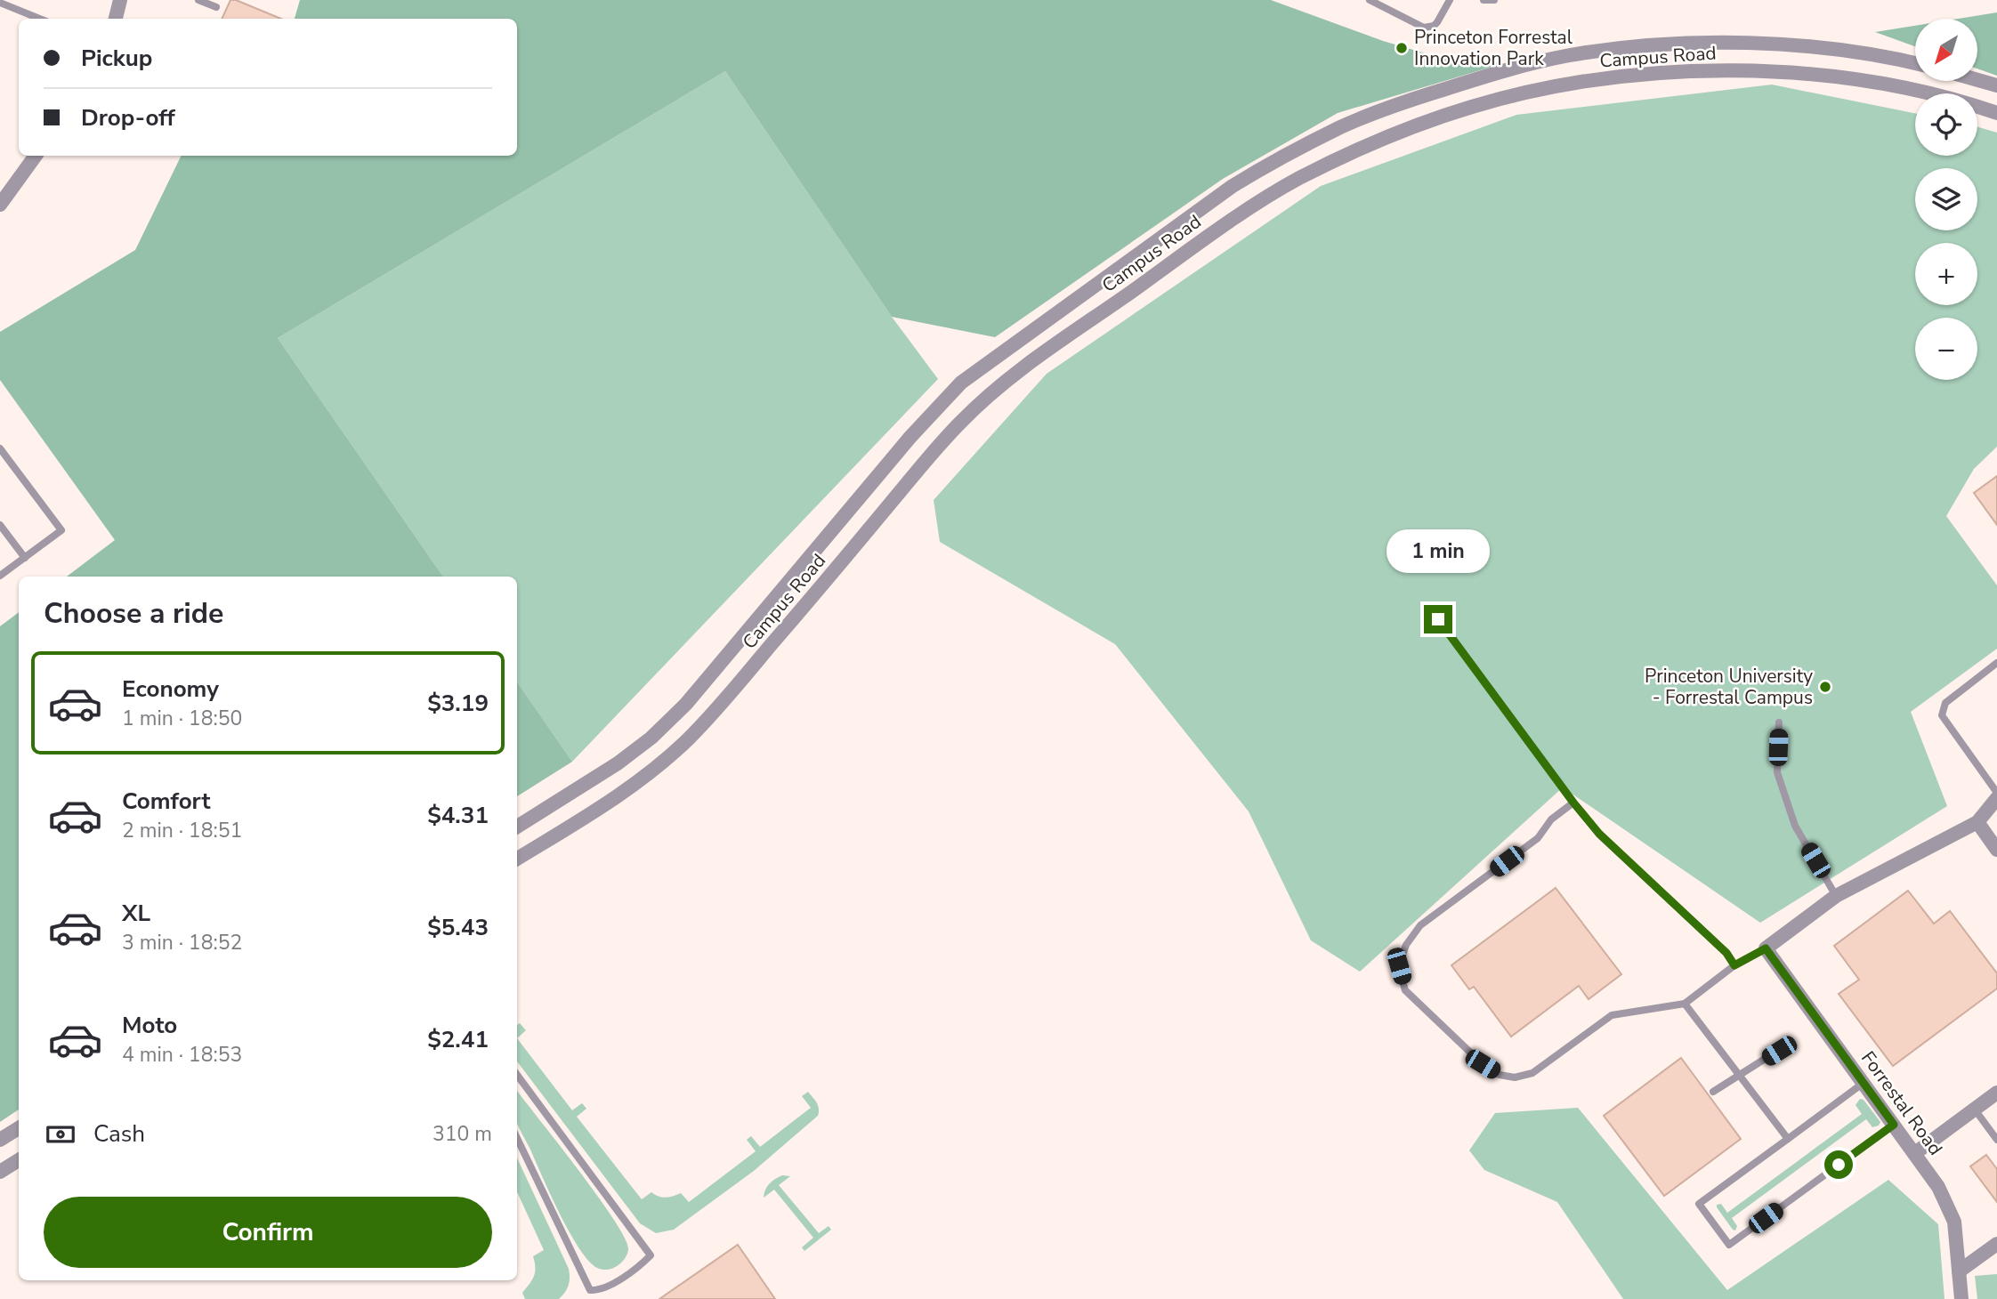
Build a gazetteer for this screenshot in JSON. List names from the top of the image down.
{
  "streets": {
    "street": ["Campus Road", "Forrestal Road"]
  },
  "places": ["Princeton Forrestal Innovation Park", "Princeton University - Forrestal Campus"],
  "north": "bottom left",
  "page": {
    "map_buttons": ["+", "−"],
    "banner": ["Pickup", "Drop-off"],
    "bubble": "1 min",
    "heading": "Choose a ride",
    "list": [
      {
        "name": "Economy",
        "note": "1 min · 18:50",
        "value": "$3.19"
      },
      {
        "name": "Comfort",
        "note": "2 min · 18:51",
        "value": "$4.31"
      },
      {
        "name": "XL",
        "note": "3 min · 18:52",
        "value": "$5.43"
      },
      {
        "name": "Moto",
        "note": "4 min · 18:53",
        "value": "$2.41"
      }
    ],
    "pay": ["Cash", "310 m"],
    "buttons": "Confirm"
  }
}
